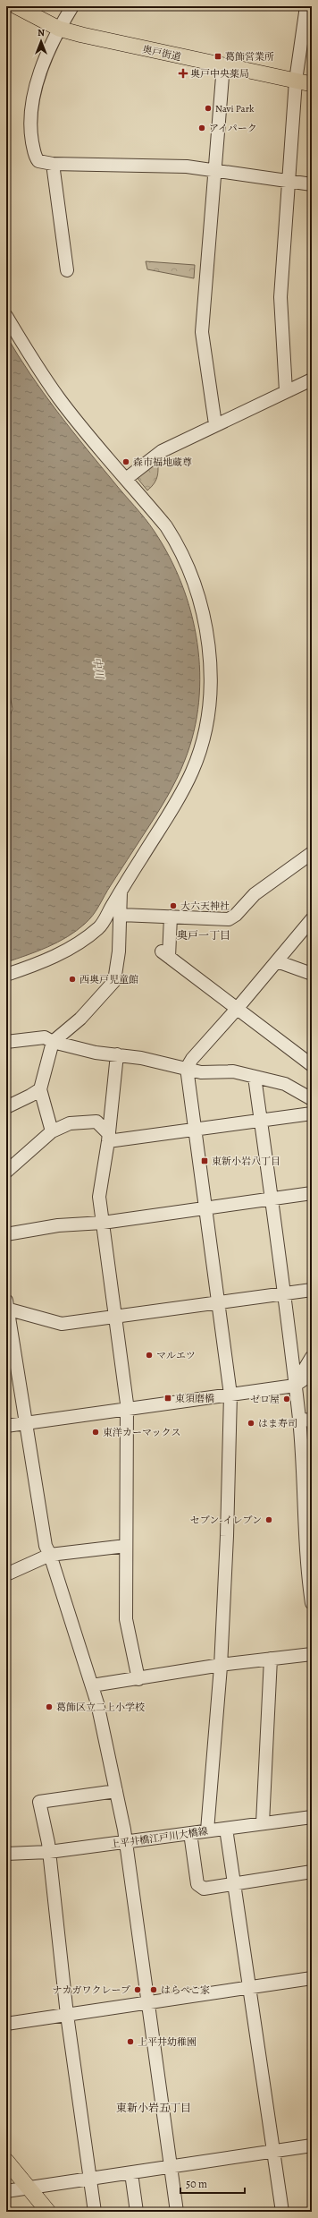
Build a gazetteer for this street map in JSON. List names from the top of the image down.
{
  "streets": {
    "main road": ["奥戸街道"],
    "street": ["上平井橋江戸川大橋線"]
  },
  "districts": ["奥戸一丁目", "東新小岩五丁目"],
  "water": ["中川"],
  "places": {
    "transit": ["葛飾営業所", "東新小岩八丁目", "東須磨橋"],
    "health": ["奥戸中央薬局"],
    "other": [
      "Navi Park",
      "アイパーク",
      "森市福地蔵尊",
      "大六天神社",
      "西奥戸児童館",
      "マルエツ",
      "ゼロ屋",
      "はま寿司",
      "東洋カーマックス",
      "セブン-イレブン",
      "葛飾区立二上小学校",
      "ナカガワクレープ",
      "はらぺこ家",
      "上平井幼稚園"
    ]
  },
  "scale_bar": "50 m",
  "north": "top"
}
